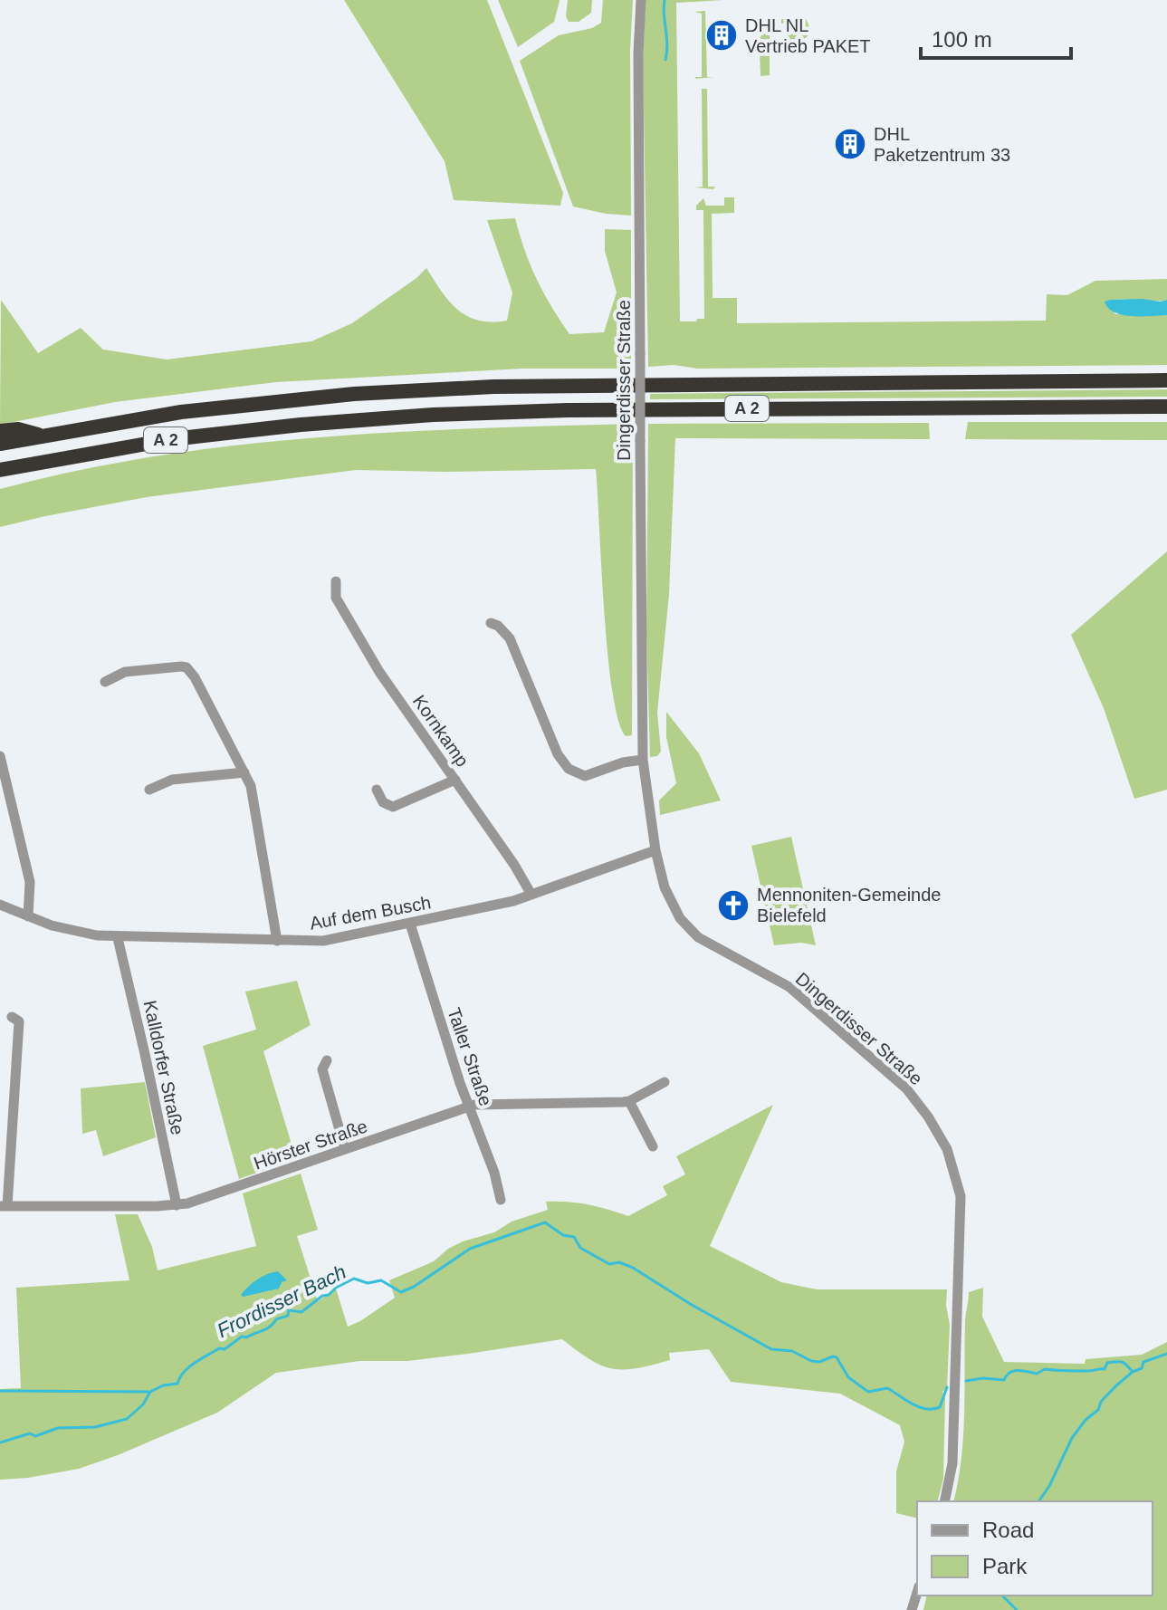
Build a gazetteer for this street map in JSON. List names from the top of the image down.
{
  "streets": {
    "highway": ["A 2"],
    "street": [
      "Dingerdisser Straße",
      "Kornkamp",
      "Auf dem Busch",
      "Taller Straße",
      "Kalldorfer Straße",
      "Hörster Straße"
    ]
  },
  "crossings": [
    ["Dingerdisser Straße", "Auf dem Busch"],
    ["Kornkamp", "Auf dem Busch"],
    ["Auf dem Busch", "Taller Straße"],
    ["Auf dem Busch", "Kalldorfer Straße"],
    ["Taller Straße", "Hörster Straße"],
    ["Kalldorfer Straße", "Hörster Straße"]
  ],
  "water": ["Frordisser Bach"],
  "places": {
    "building": ["DHL NL Vertrieb PAKET", "DHL Paketzentrum 33"],
    "church": ["Mennoniten-Gemeinde Bielefeld"]
  },
  "legend": ["Road", "Park"],
  "scale_bar": "100 m"
}
